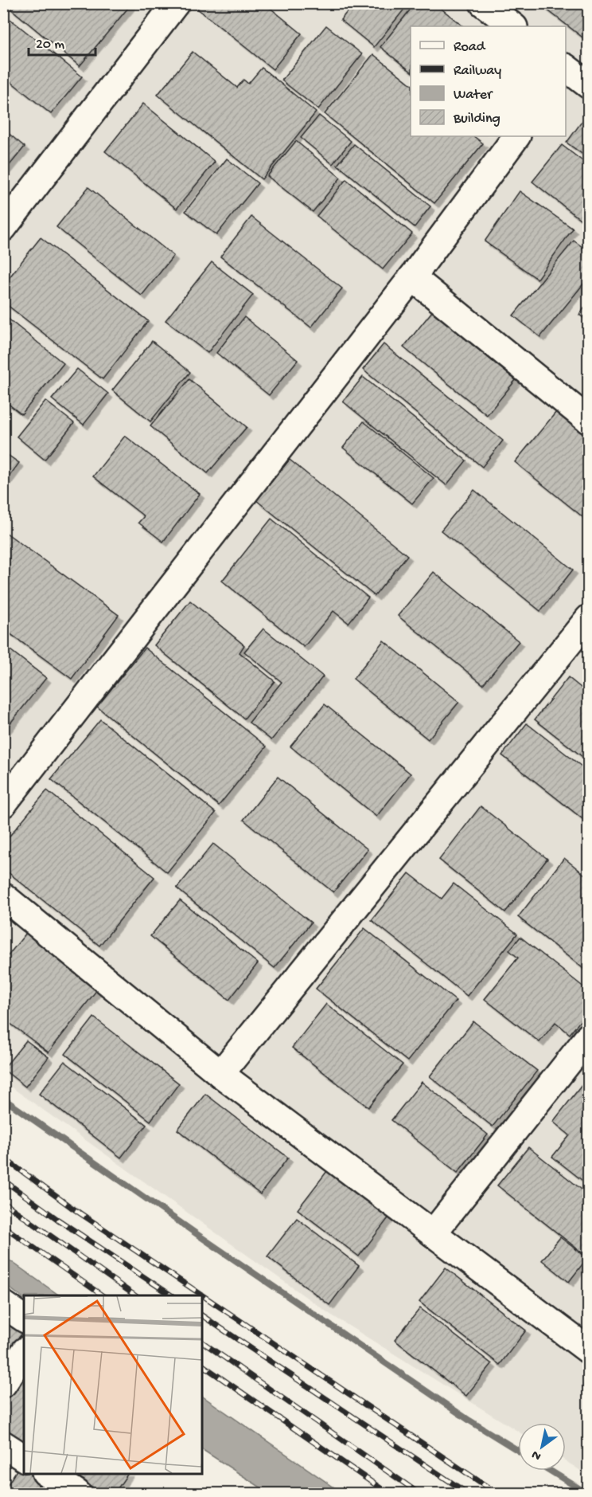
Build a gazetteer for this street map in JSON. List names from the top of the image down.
{
  "legend": [
    "Road",
    "Railway",
    "Water",
    "Building"
  ],
  "scale_bar": "20 m",
  "north": "bottom left"
}
